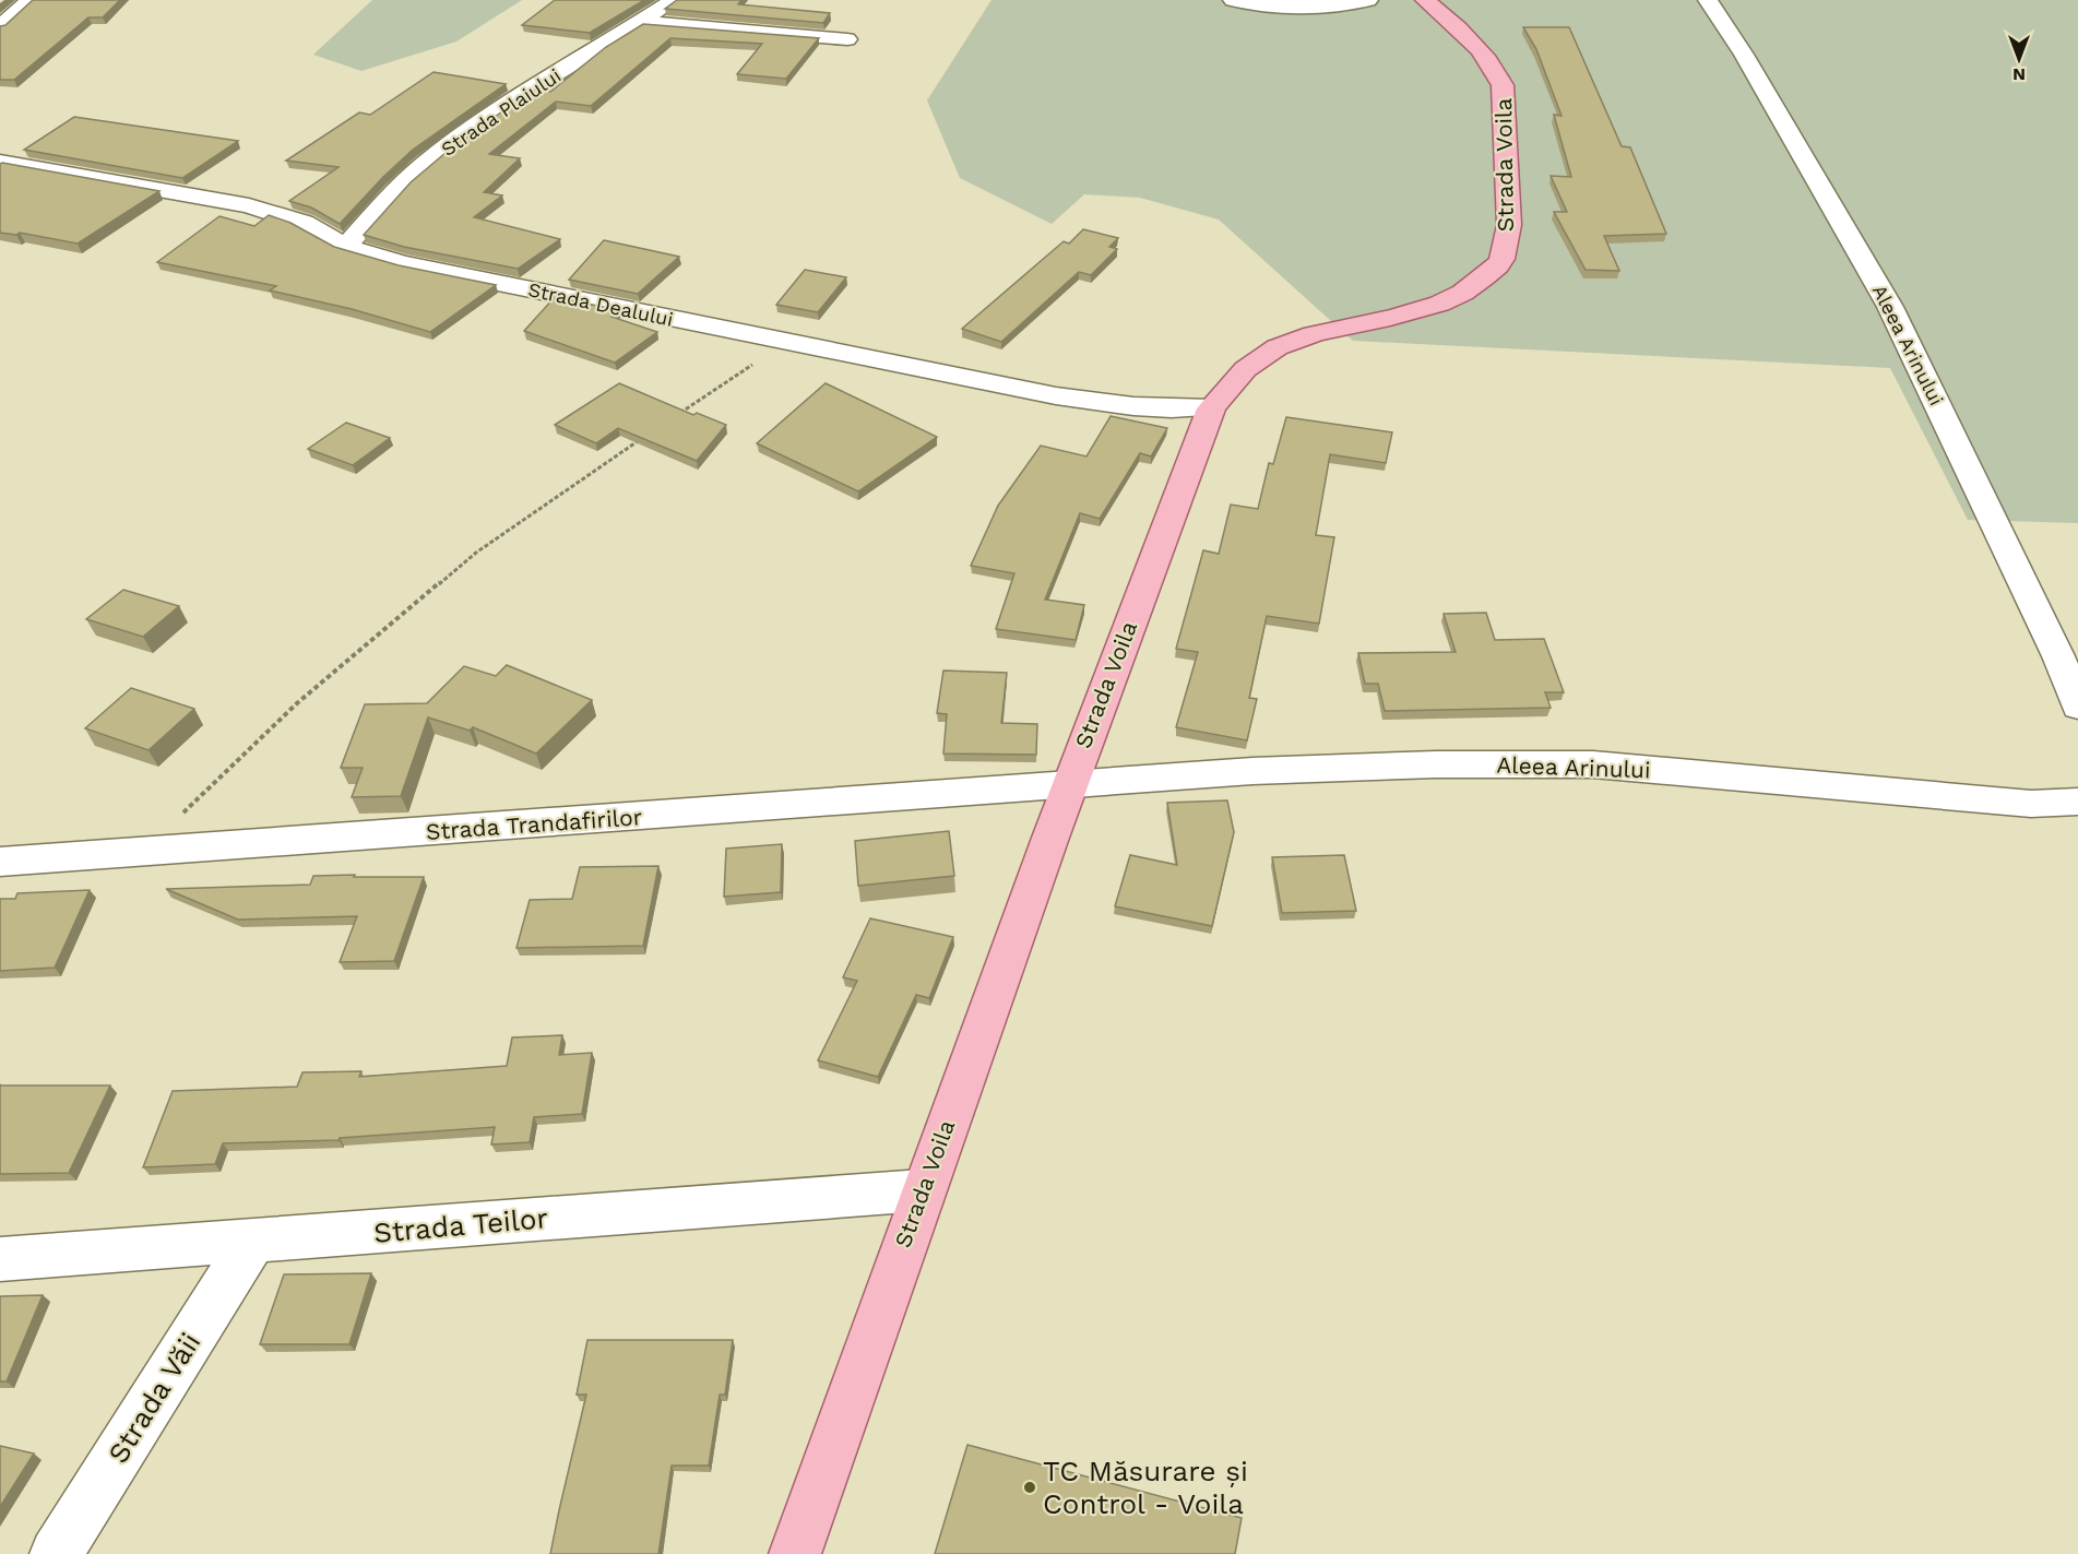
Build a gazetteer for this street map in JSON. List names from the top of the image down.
{
  "streets": {
    "main road": ["Strada Voila"],
    "street": [
      "Strada Plaiului",
      "Strada Dealului",
      "Aleea Arinului",
      "Strada Trandafirilor",
      "Strada Teilor",
      "Strada Văii"
    ]
  },
  "crossings": [
    ["Strada Plaiului", "Strada Dealului"],
    ["Strada Voila", "Strada Dealului"],
    ["Strada Voila", "Aleea Arinului"],
    ["Strada Voila", "Strada Trandafirilor"],
    ["Strada Voila", "Strada Teilor"],
    ["Aleea Arinului", "Strada Trandafirilor"],
    ["Strada Teilor", "Strada Văii"]
  ],
  "places": ["TC Măsurare și Control - Voila"],
  "north": "bottom"
}
